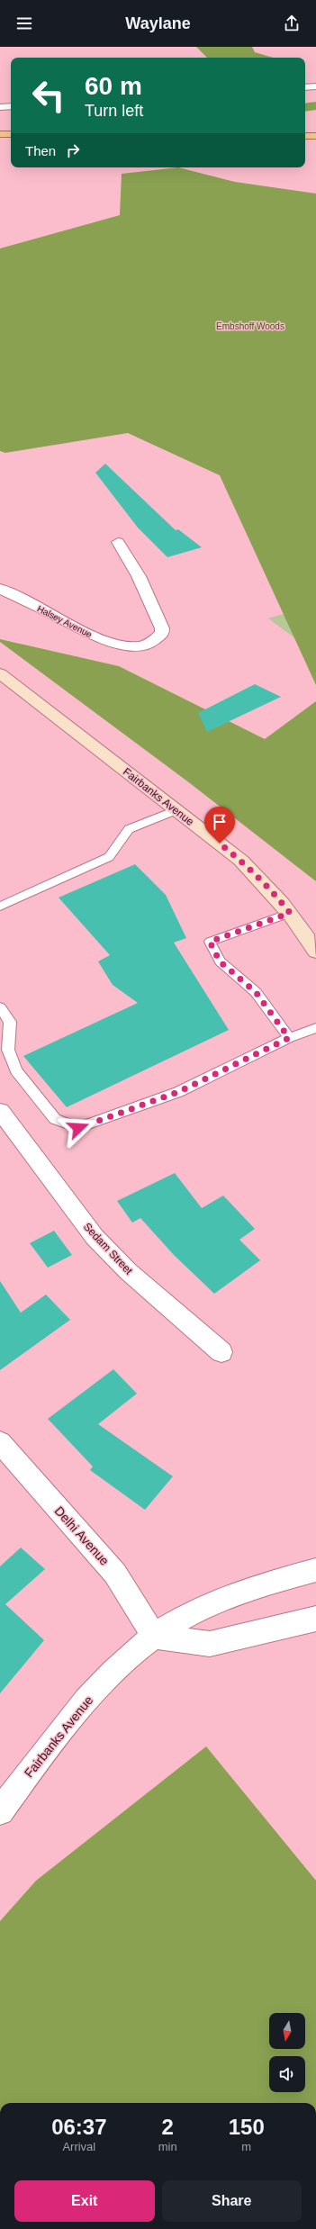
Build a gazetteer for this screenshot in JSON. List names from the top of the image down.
{
  "streets": {
    "street": [
      "Halsey Avenue",
      "Fairbanks Avenue",
      "Sedam Street",
      "Delhi Avenue"
    ]
  },
  "crossings": [
    ["Fairbanks Avenue", "Delhi Avenue"]
  ],
  "parks": ["Embshoff Woods"],
  "north": "bottom",
  "page": {
    "header": "Waylane",
    "turn": ["60 m", "Turn left"],
    "then": "Then",
    "eta": [
      "06:37",
      "Arrival",
      "2",
      "min",
      "150",
      "m"
    ],
    "buttons": ["Exit", "Share"]
  }
}
